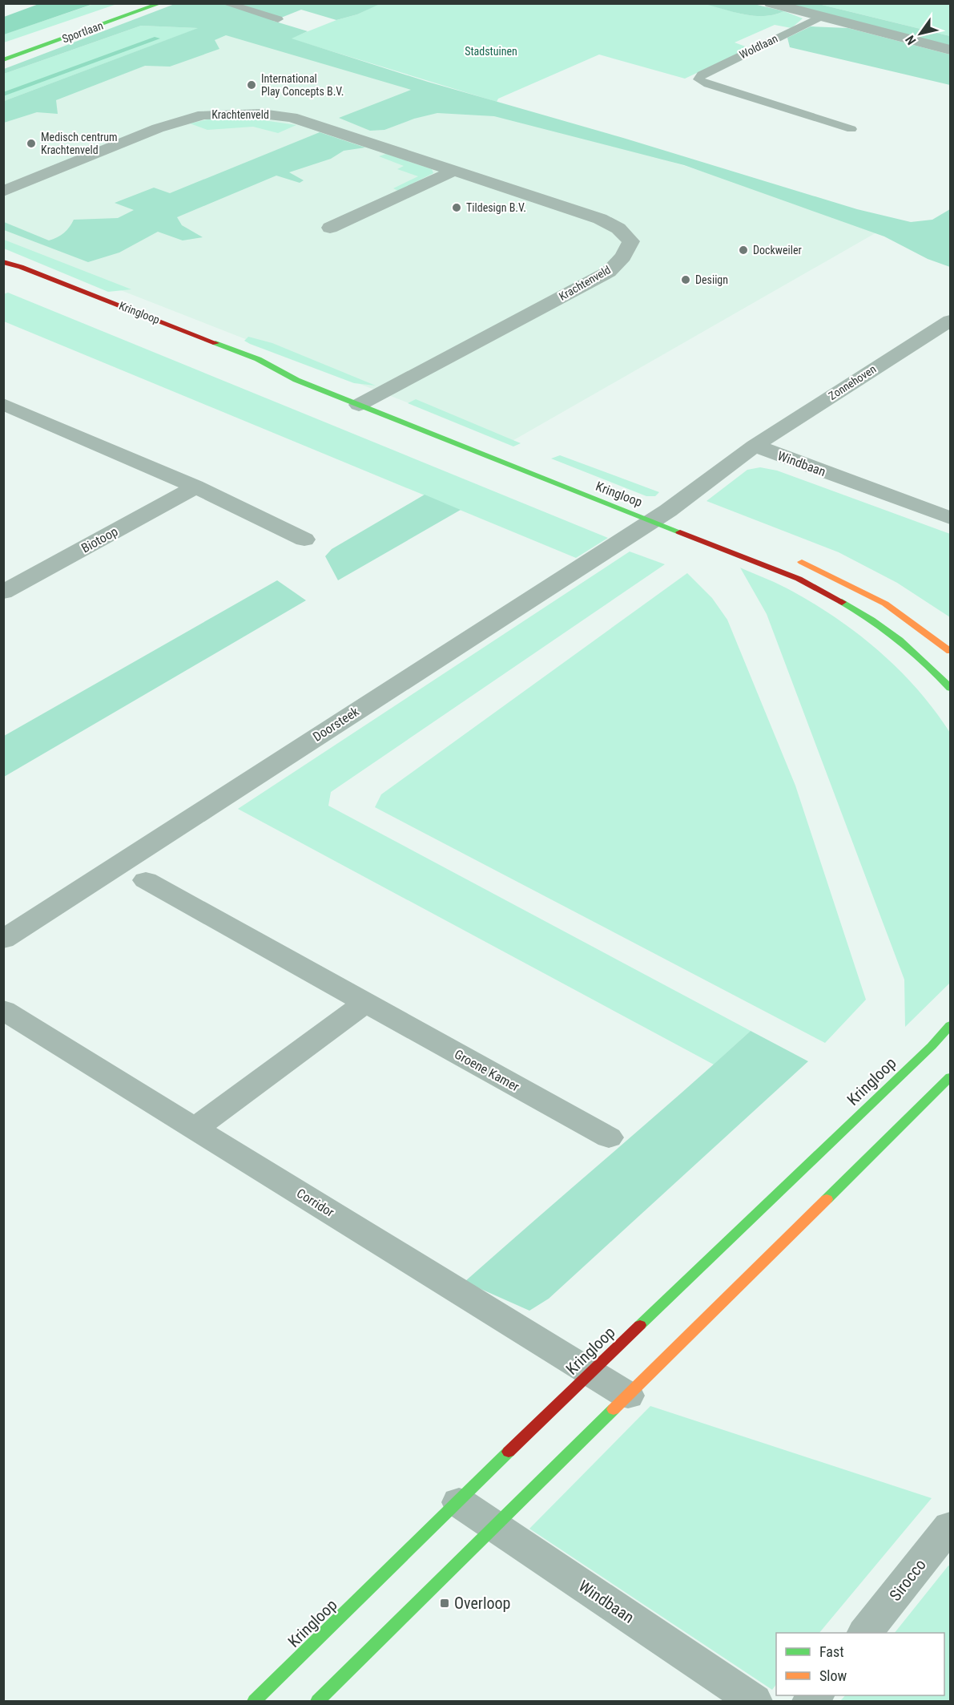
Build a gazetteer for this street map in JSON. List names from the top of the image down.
{
  "streets": {
    "street": [
      "Sportlaan",
      "Krachtenveld",
      "Kringloop",
      "Zonnehoven",
      "Windbaan",
      "Biotoop",
      "Doorsteek",
      "Groene Kamer",
      "Corridor",
      "Sirocco"
    ],
    "lane": ["Woldlaan"]
  },
  "crossings": [
    ["Krachtenveld", "Kringloop"],
    ["Kringloop", "Windbaan"],
    ["Kringloop", "Doorsteek"],
    ["Kringloop", "Corridor"],
    ["Zonnehoven", "Windbaan"]
  ],
  "parks": ["Stadstuinen"],
  "places": {
    "other": [
      "International Play Concepts B.V.",
      "Medisch centrum Krachtenveld",
      "Tildesign B.V.",
      "Dockweiler",
      "Desiign"
    ],
    "transit": ["Overloop"]
  },
  "legend": ["Fast", "Slow"],
  "north": "bottom left"
}
